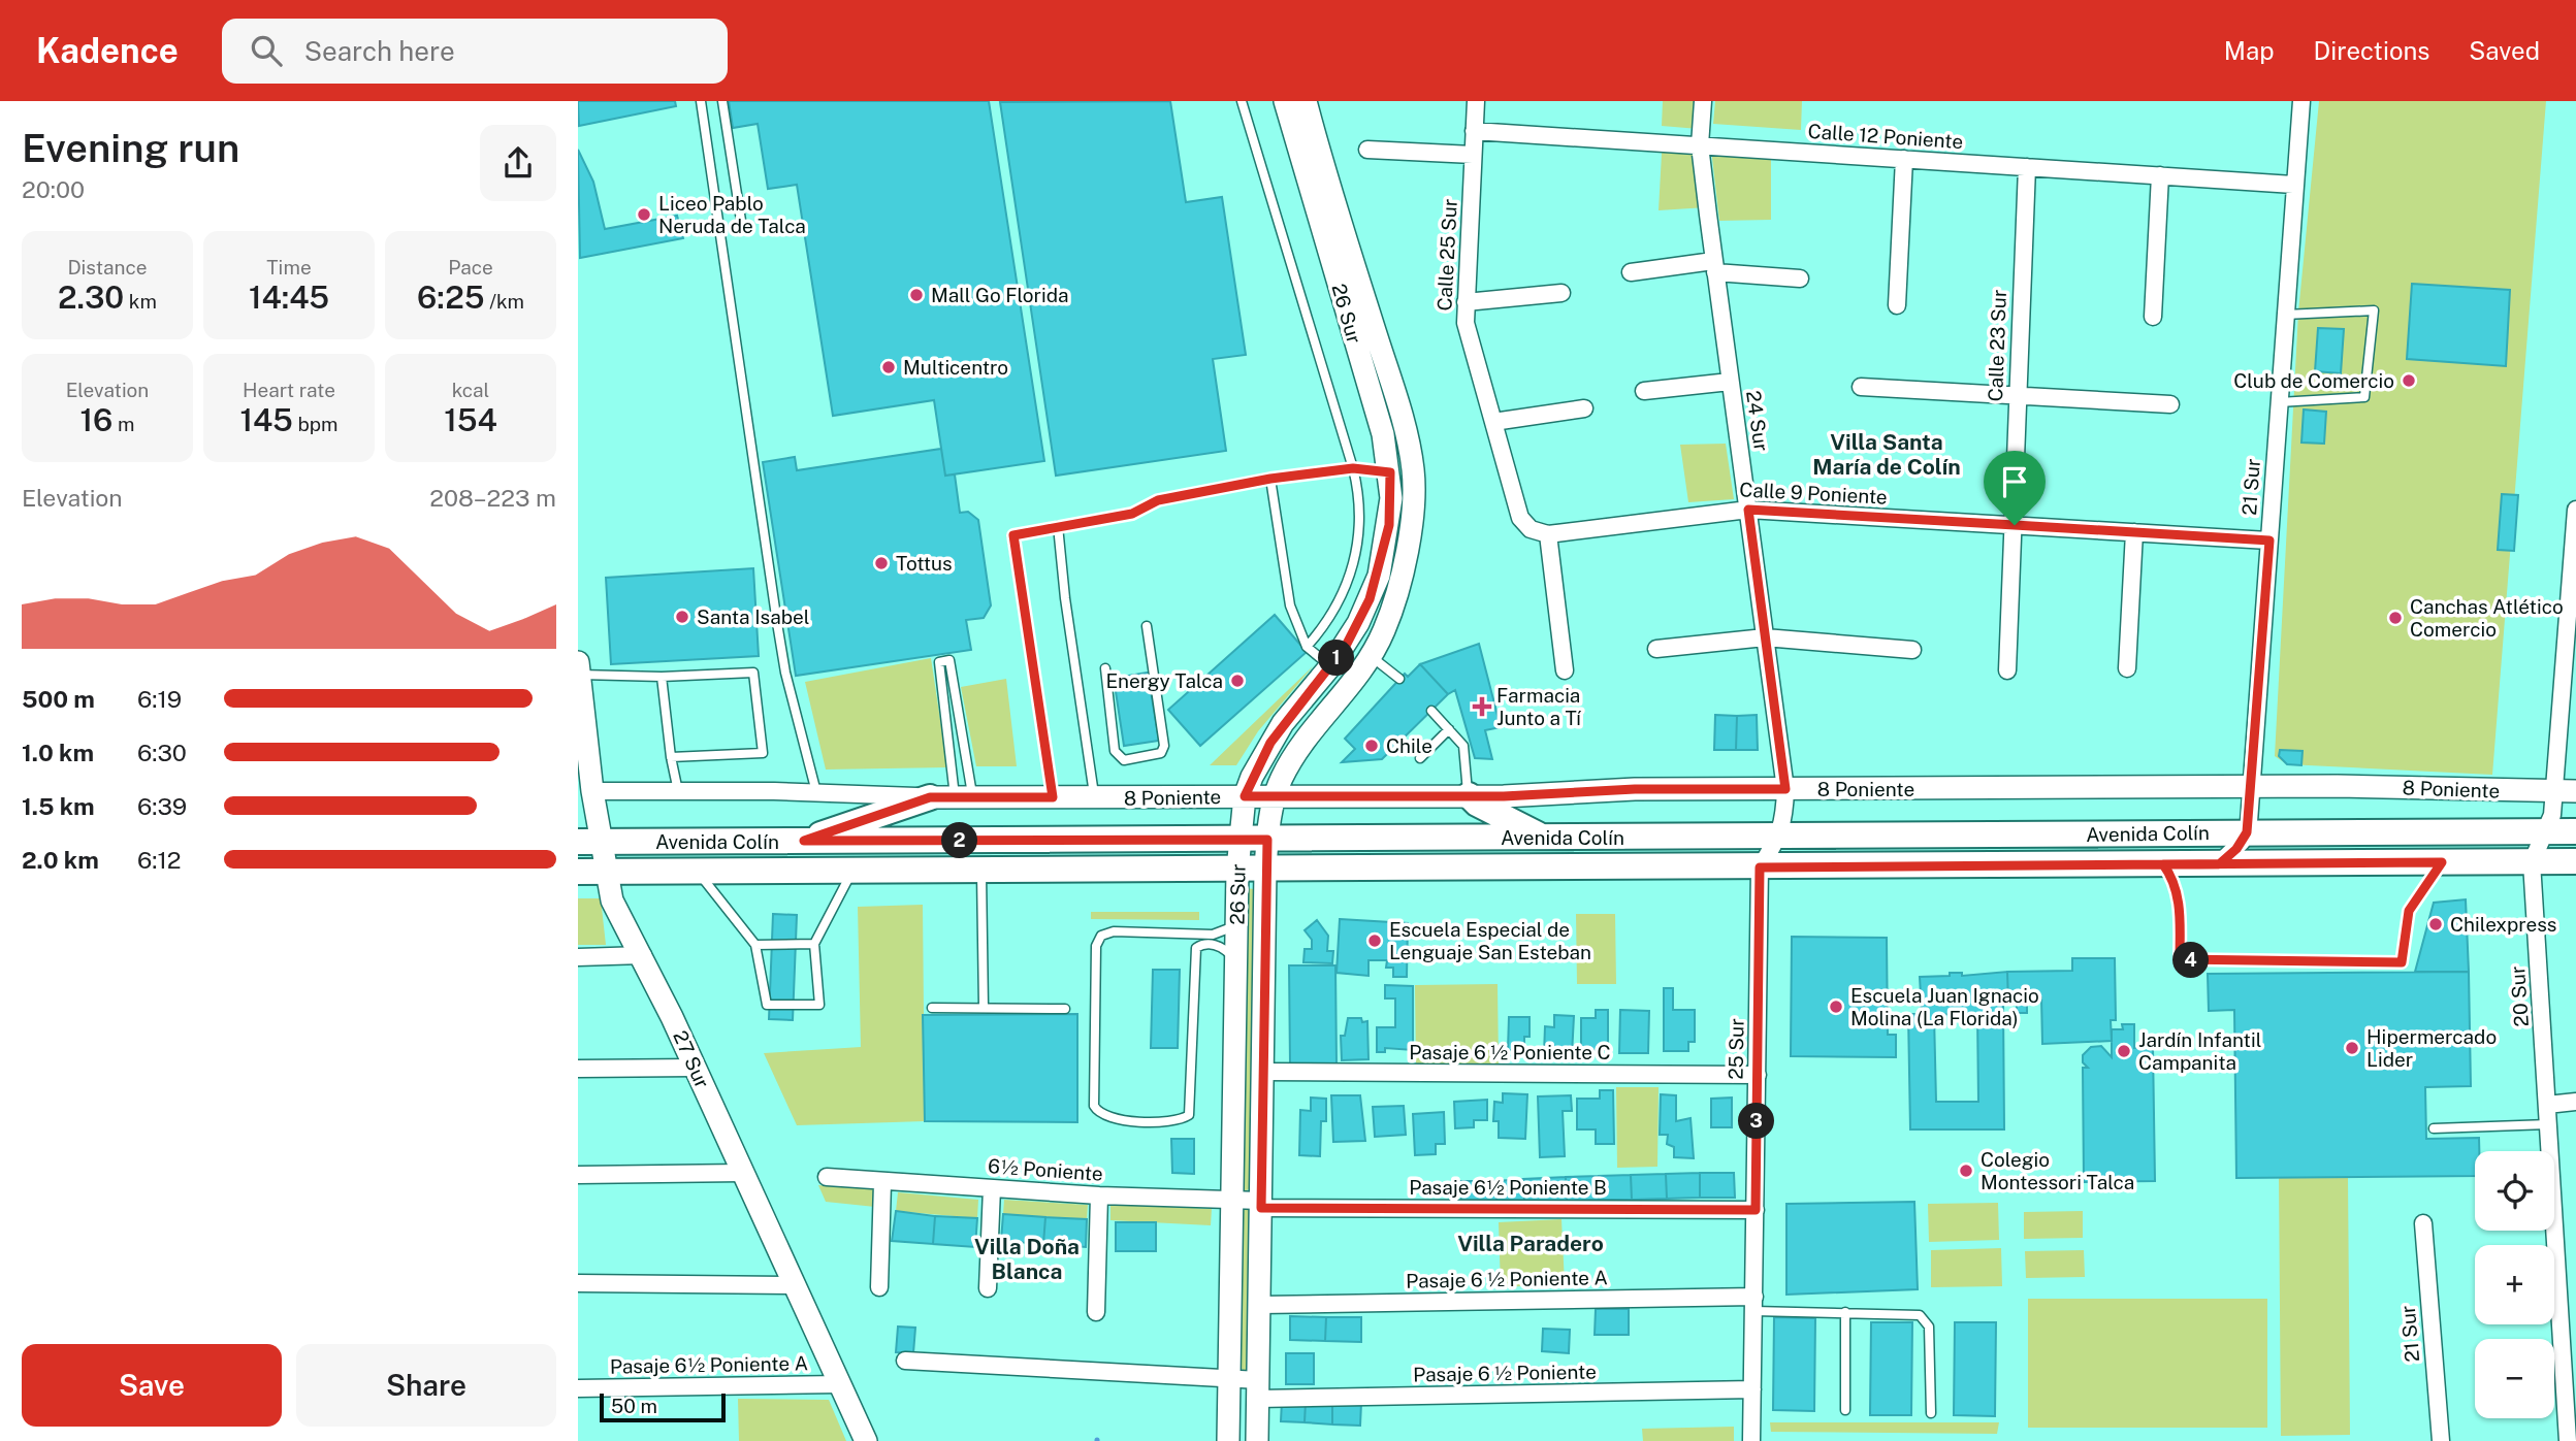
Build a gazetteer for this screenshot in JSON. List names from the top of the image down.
{
  "streets": {
    "main road": ["Avenida Colín"],
    "street": [
      "Calle 12 Poniente",
      "Calle 25 Sur",
      "26 Sur",
      "Calle 23 Sur",
      "24 Sur",
      "21 Sur",
      "Calle 9 Poniente",
      "8 Poniente",
      "20 Sur",
      "25 Sur",
      "Pasaje 6 ½ Poniente C",
      "27 Sur",
      "6½ Poniente",
      "Pasaje 6½ Poniente B",
      "Pasaje 6 ½ Poniente A",
      "Pasaje 6½ Poniente A",
      "Pasaje 6 ½ Poniente"
    ]
  },
  "crossings": [
    ["Calle 12 Poniente", "Calle 25 Sur"],
    ["Calle 12 Poniente", "Calle 23 Sur"],
    ["Calle 12 Poniente", "24 Sur"],
    ["Calle 12 Poniente", "21 Sur"],
    ["Calle 25 Sur", "Calle 9 Poniente"],
    ["26 Sur", "8 Poniente"],
    ["26 Sur", "Avenida Colín"],
    ["26 Sur", "Pasaje 6 ½ Poniente C"],
    ["26 Sur", "6½ Poniente"],
    ["26 Sur", "Pasaje 6½ Poniente B"],
    ["26 Sur", "Pasaje 6 ½ Poniente A"],
    ["26 Sur", "Pasaje 6 ½ Poniente"],
    ["Calle 23 Sur", "Calle 9 Poniente"],
    ["24 Sur", "Calle 9 Poniente"],
    ["24 Sur", "8 Poniente"],
    ["24 Sur", "Avenida Colín"],
    ["21 Sur", "Calle 9 Poniente"],
    ["21 Sur", "8 Poniente"],
    ["21 Sur", "Avenida Colín"],
    ["8 Poniente", "27 Sur"],
    ["Avenida Colín", "20 Sur"],
    ["Avenida Colín", "25 Sur"],
    ["Avenida Colín", "27 Sur"],
    ["25 Sur", "Pasaje 6 ½ Poniente C"],
    ["25 Sur", "Pasaje 6½ Poniente B"],
    ["25 Sur", "Pasaje 6 ½ Poniente A"],
    ["25 Sur", "Pasaje 6 ½ Poniente"],
    ["27 Sur", "Pasaje 6½ Poniente A"],
    ["6½ Poniente", "Pasaje 6½ Poniente B"]
  ],
  "districts": ["Villa Santa María de Colín", "Villa Paradero", "Villa Doña Blanca"],
  "places": {
    "other": [
      "Liceo Pablo Neruda de Talca",
      "Mall Go Florida",
      "Multicentro",
      "Club de Comercio",
      "Tottus",
      "Santa Isabel",
      "Canchas Atlético Comercio",
      "Energy Talca",
      "Chile",
      "Chilexpress",
      "Escuela Especial de Lenguaje San Esteban",
      "Escuela Juan Ignacio Molina (La Florida)",
      "Hipermercado Lider",
      "Jardín Infantil Campanita",
      "Colegio Montessori Talca"
    ],
    "health": ["Farmacia Junto a Tí"]
  },
  "scale_bar": "50 m",
  "page": {
    "header": "Kadence",
    "search": "Search here",
    "nav": ["Map", "Directions", "Saved"],
    "heading": ["Evening run", "20:00"],
    "stats": [
      ["Distance", "2.30 km"],
      ["Time", "14:45"],
      ["Pace", "6:25 /km"],
      ["Elevation", "16 m"],
      ["Heart rate", "145 bpm"],
      ["kcal", "154"]
    ],
    "chart": ["Elevation", "208–223 m"],
    "pins": [
      "1",
      "2",
      "4",
      "3"
    ],
    "list": [
      {
        "name": "500 m",
        "note": "6:19"
      },
      {
        "name": "1.0 km",
        "note": "6:30"
      },
      {
        "name": "1.5 km",
        "note": "6:39"
      },
      {
        "name": "2.0 km",
        "note": "6:12"
      }
    ],
    "map_buttons": ["+", "−"],
    "buttons": ["Save", "Share"],
    "scale": "50 m"
  }
}
